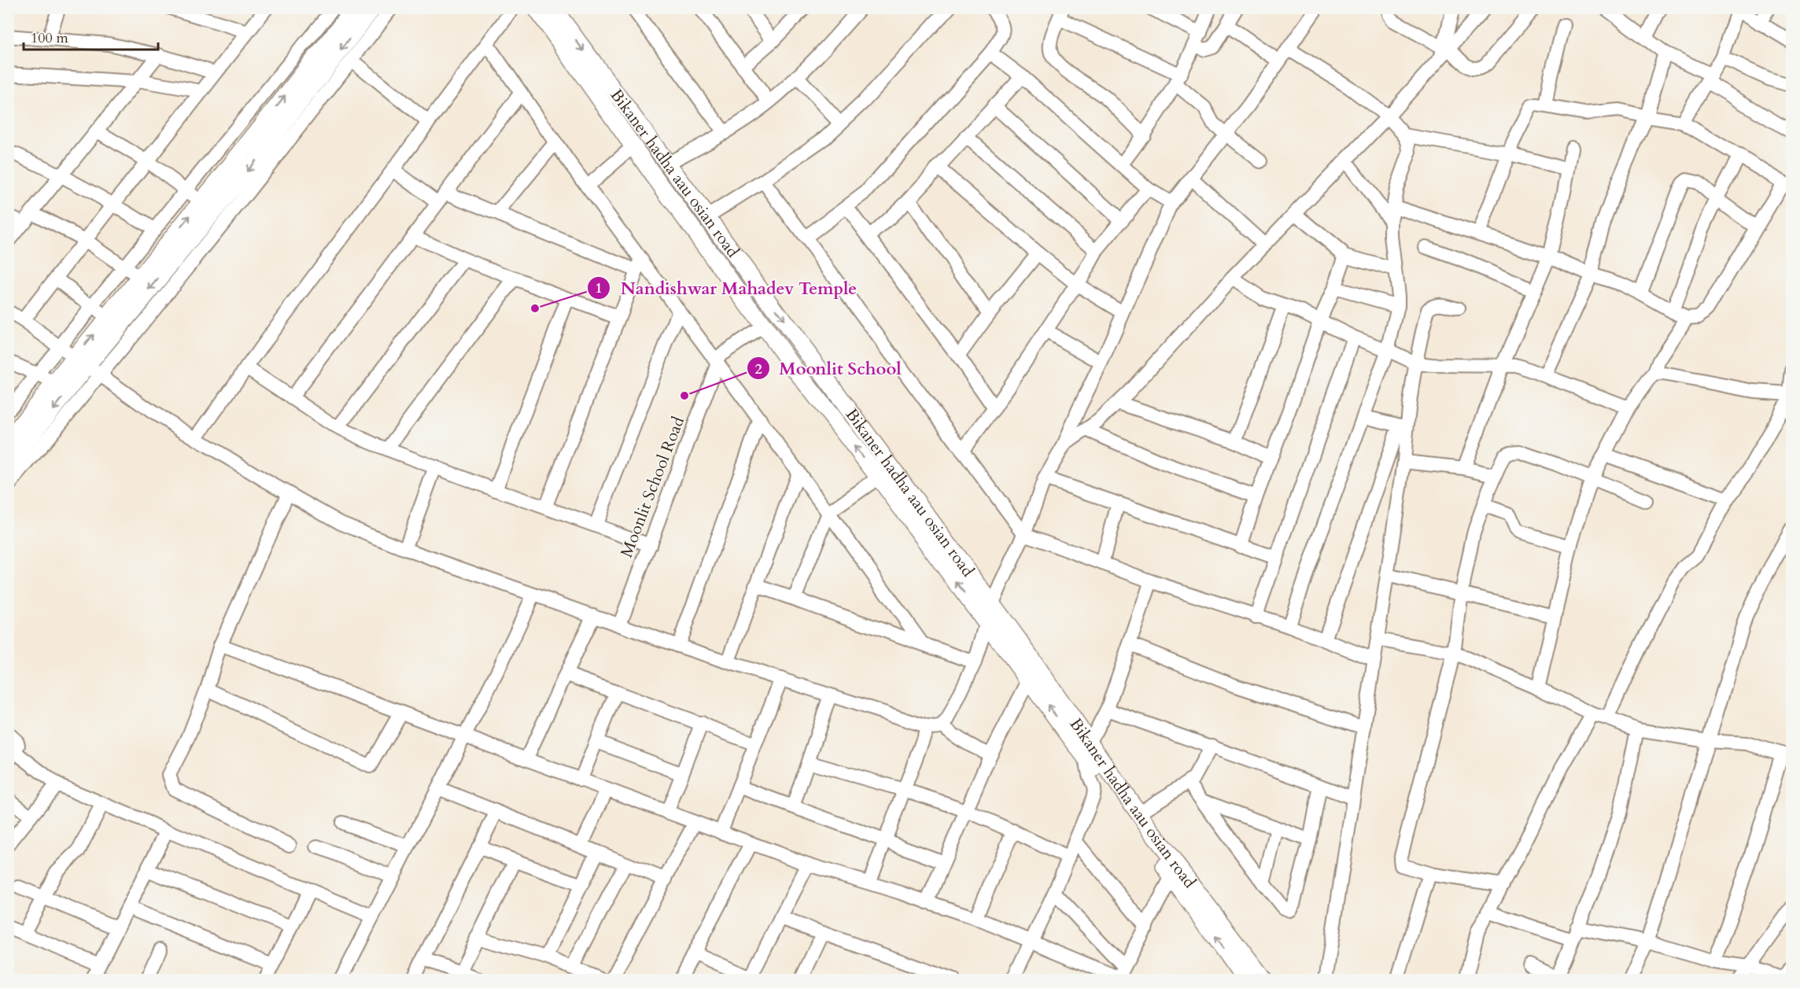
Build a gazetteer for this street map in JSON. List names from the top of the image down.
{
  "streets": {
    "main road": ["Bikaner hadha aau osian road"],
    "street": ["Moonlit School Road"]
  },
  "places": ["Nandishwar Mahadev Temple", "Moonlit School"],
  "scale_bar": "100 m"
}
